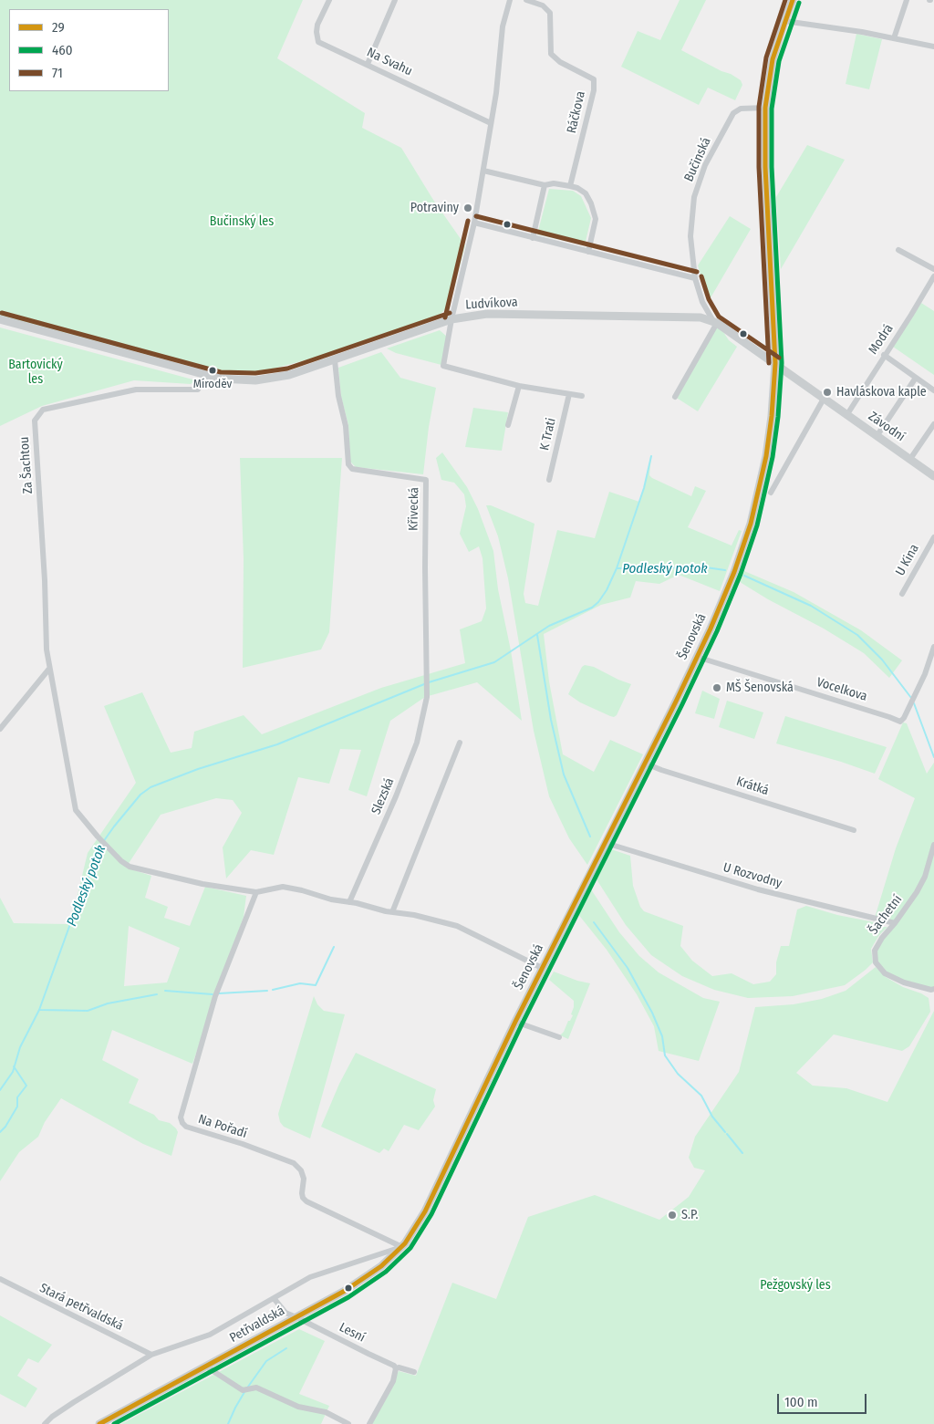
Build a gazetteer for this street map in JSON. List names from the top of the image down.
{
  "streets": {
    "main road": [
      "Ludvíkova",
      "Závodní",
      "Šenovská",
      "Petřvaldská"
    ],
    "street": [
      "Na Svahu",
      "Ráčkova",
      "Bučinská",
      "Modrá",
      "K Trati",
      "Za Šachtou",
      "Křivecká",
      "U Kina",
      "Vocelkova",
      "Krátká",
      "Slezská",
      "U Rozvodny",
      "Šachetní",
      "Na Pořadí",
      "Stará petřvaldská",
      "Lesní"
    ]
  },
  "crossings": [
    ["Bučinská", "Ludvíkova"],
    ["Bučinská", "Šenovská"],
    ["Ludvíkova", "Závodní"],
    ["Ludvíkova", "Za Šachtou"],
    ["Ludvíkova", "Křivecká"],
    ["Ludvíkova", "Šenovská"],
    ["Modrá", "Závodní"],
    ["Závodní", "Šenovská"],
    ["Za Šachtou", "Na Pořadí"],
    ["Křivecká", "Slezská"],
    ["Šenovská", "Vocelkova"],
    ["Šenovská", "Krátká"],
    ["Šenovská", "U Rozvodny"],
    ["Šenovská", "Petřvaldská"],
    ["U Rozvodny", "Šachetní"],
    ["Na Pořadí", "Petřvaldská"],
    ["Petřvaldská", "Lesní"]
  ],
  "water": ["Podleský potok"],
  "parks": ["Bučinský les", "Bartovický les", "Pežgovský les"],
  "places": [
    "Potraviny",
    "Míroděv",
    "Havláskova kaple",
    "MŠ Šenovská",
    "S.P."
  ],
  "lines": ["transit line 29", "transit line 71", "transit line 460"],
  "legend": ["29", "460", "71"],
  "scale_bar": "100 m"
}
